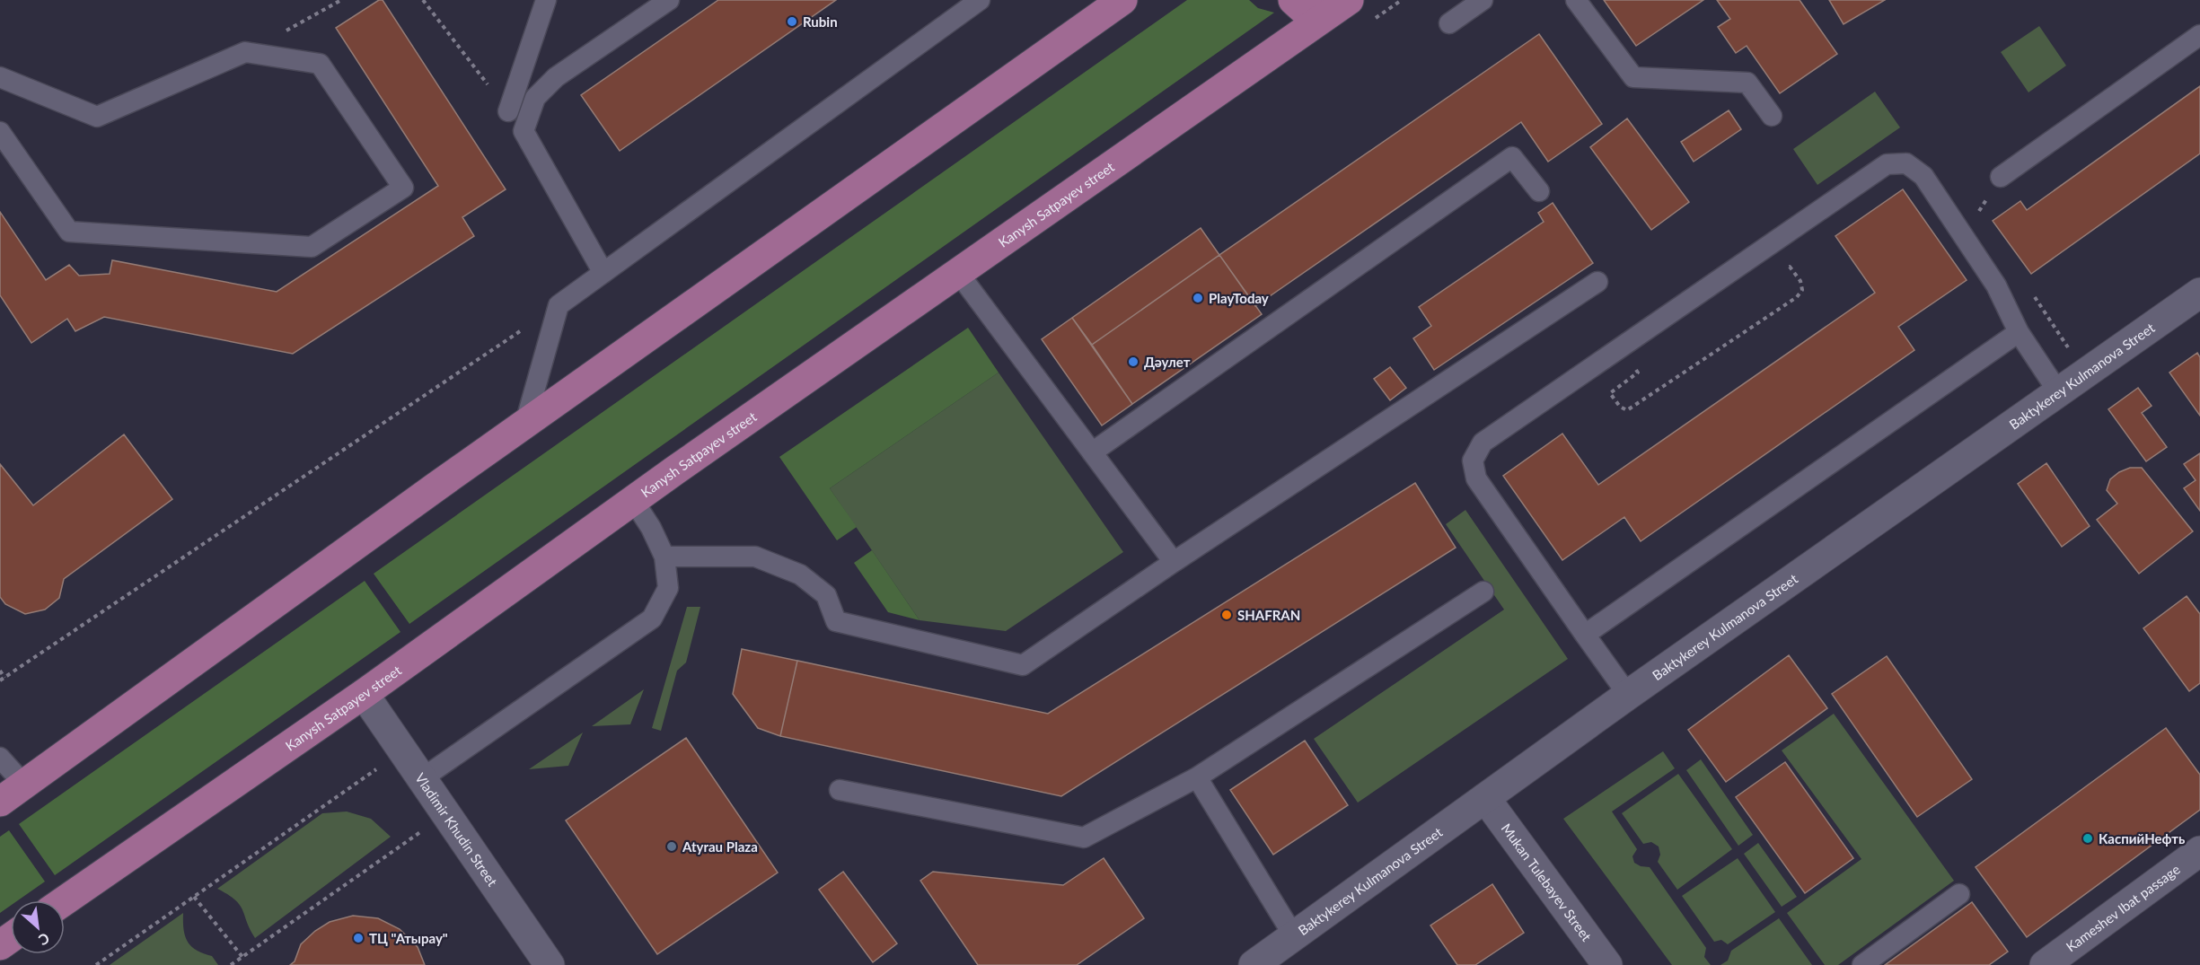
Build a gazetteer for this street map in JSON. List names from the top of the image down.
{
  "streets": {
    "main road": ["Kanysh Satpayev street"],
    "street": [
      "Baktykerey Kulmanova Street",
      "Vladimir Khudin Street",
      "Mukan Tulebayev Street",
      "Kameshev Ibat passage"
    ]
  },
  "crossings": [
    ["Kanysh Satpayev street", "Vladimir Khudin Street"],
    ["Baktykerey Kulmanova Street", "Mukan Tulebayev Street"]
  ],
  "places": [
    "Rubin",
    "PlayToday",
    "Дәулет",
    "SHAFRAN",
    "КаспийНефть",
    "Atyrau Plaza",
    "ТЦ \"Атырау\""
  ],
  "north": "bottom right"
}
